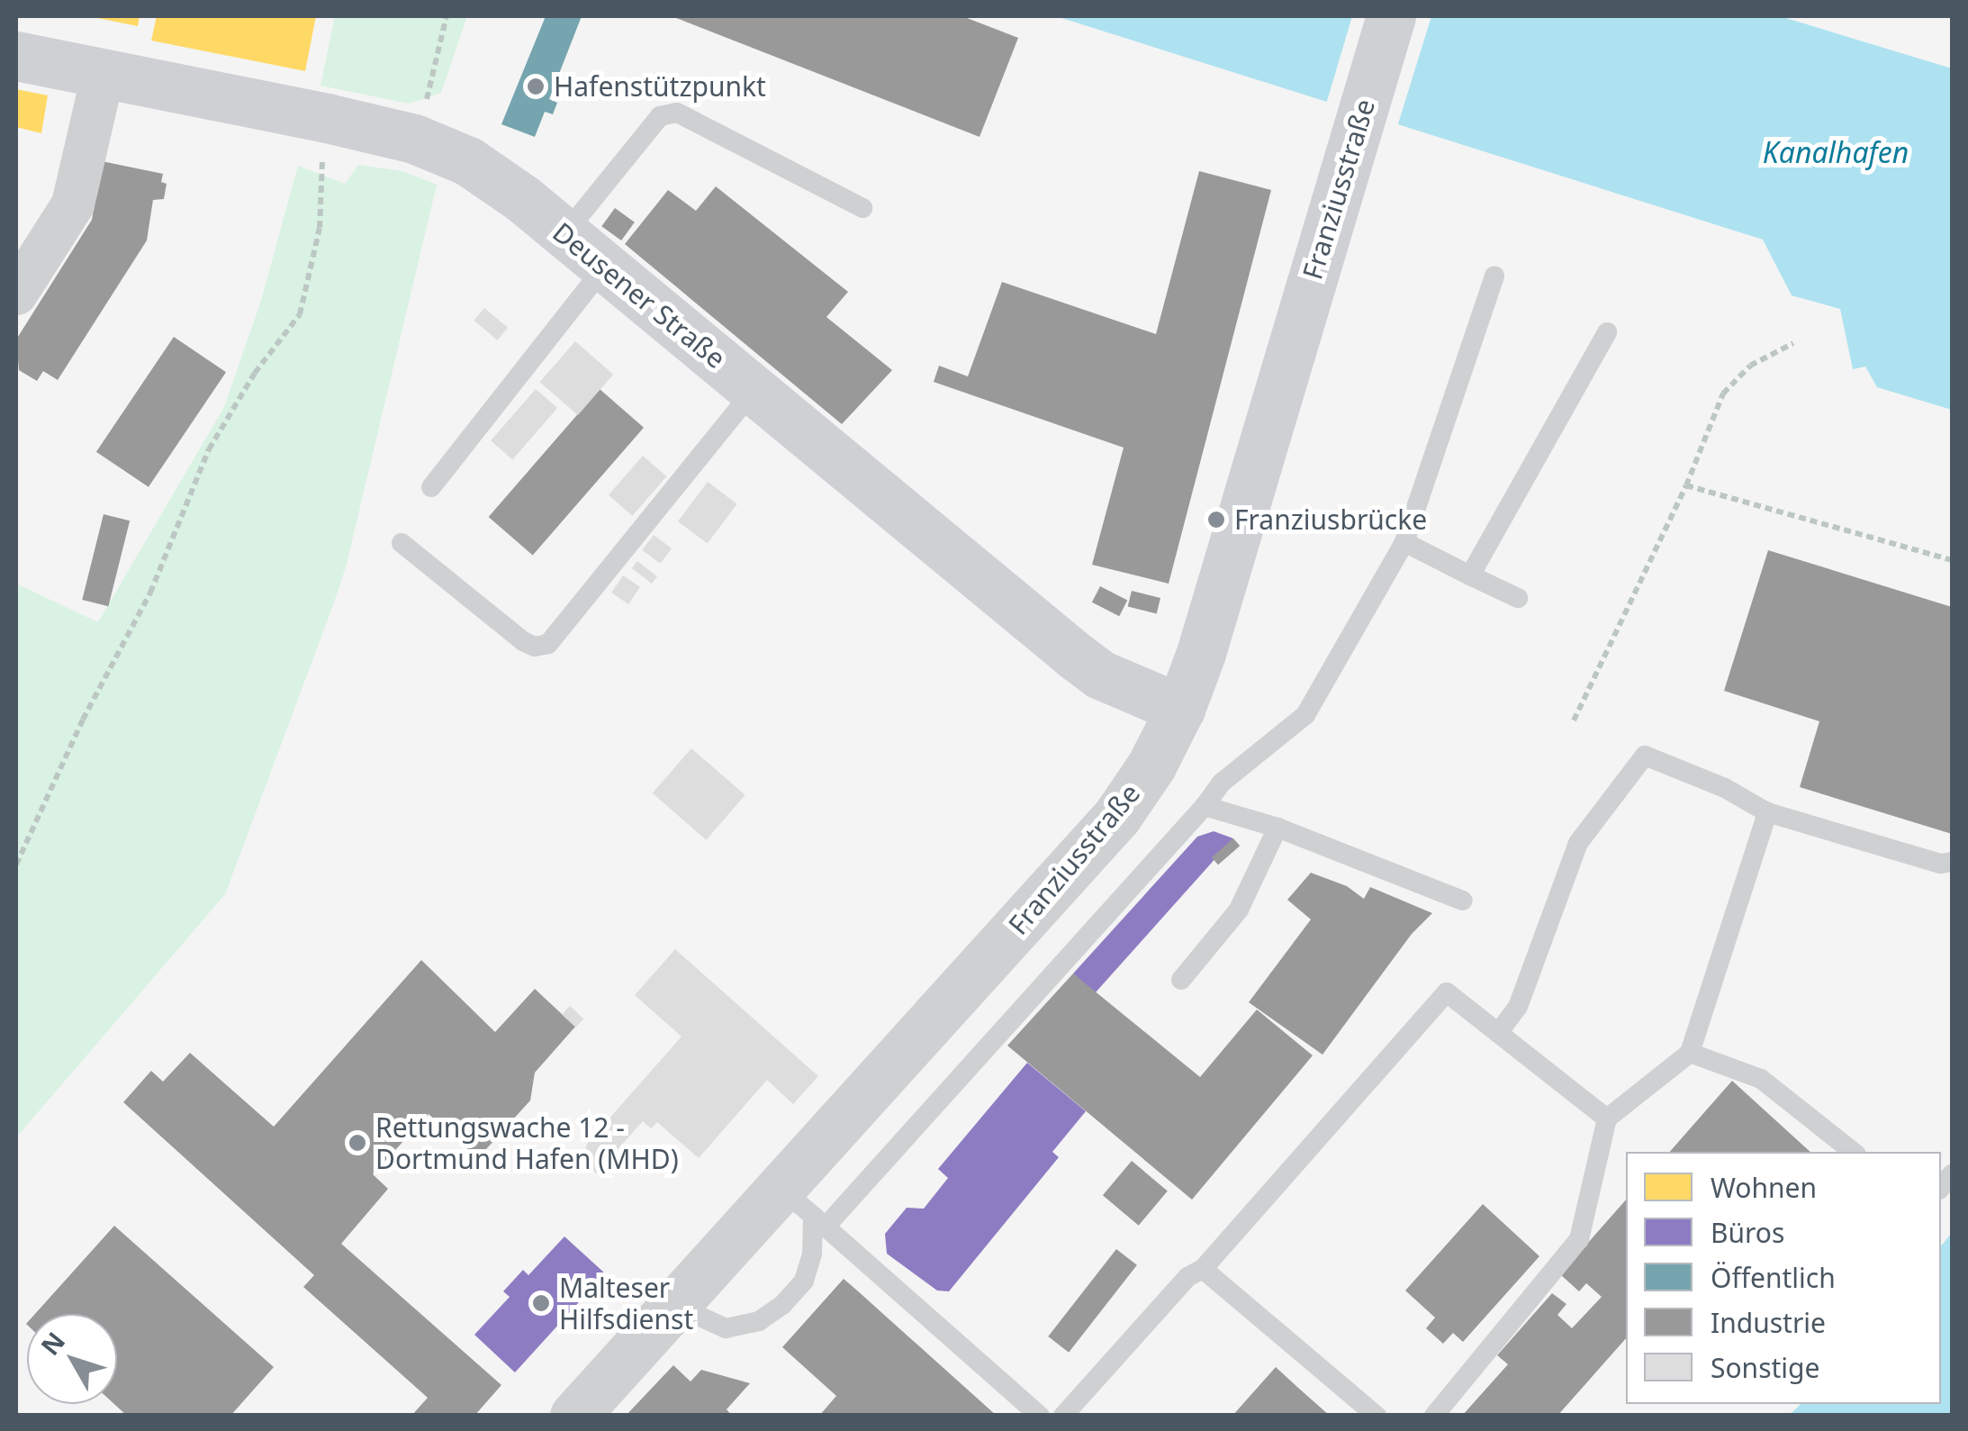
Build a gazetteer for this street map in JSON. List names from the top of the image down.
{
  "streets": {
    "main road": ["Franziusstraße", "Deusener Straße"]
  },
  "crossings": [
    ["Franziusstraße", "Deusener Straße"]
  ],
  "water": ["Kanalhafen"],
  "places": [
    "Hafenstützpunkt",
    "Franziusbrücke",
    "Rettungswache 12 - Dortmund Hafen (MHD)",
    "Malteser Hilfsdienst"
  ],
  "legend": [
    "Wohnen",
    "Büros",
    "Öffentlich",
    "Industrie",
    "Sonstige"
  ],
  "north": "top left"
}
